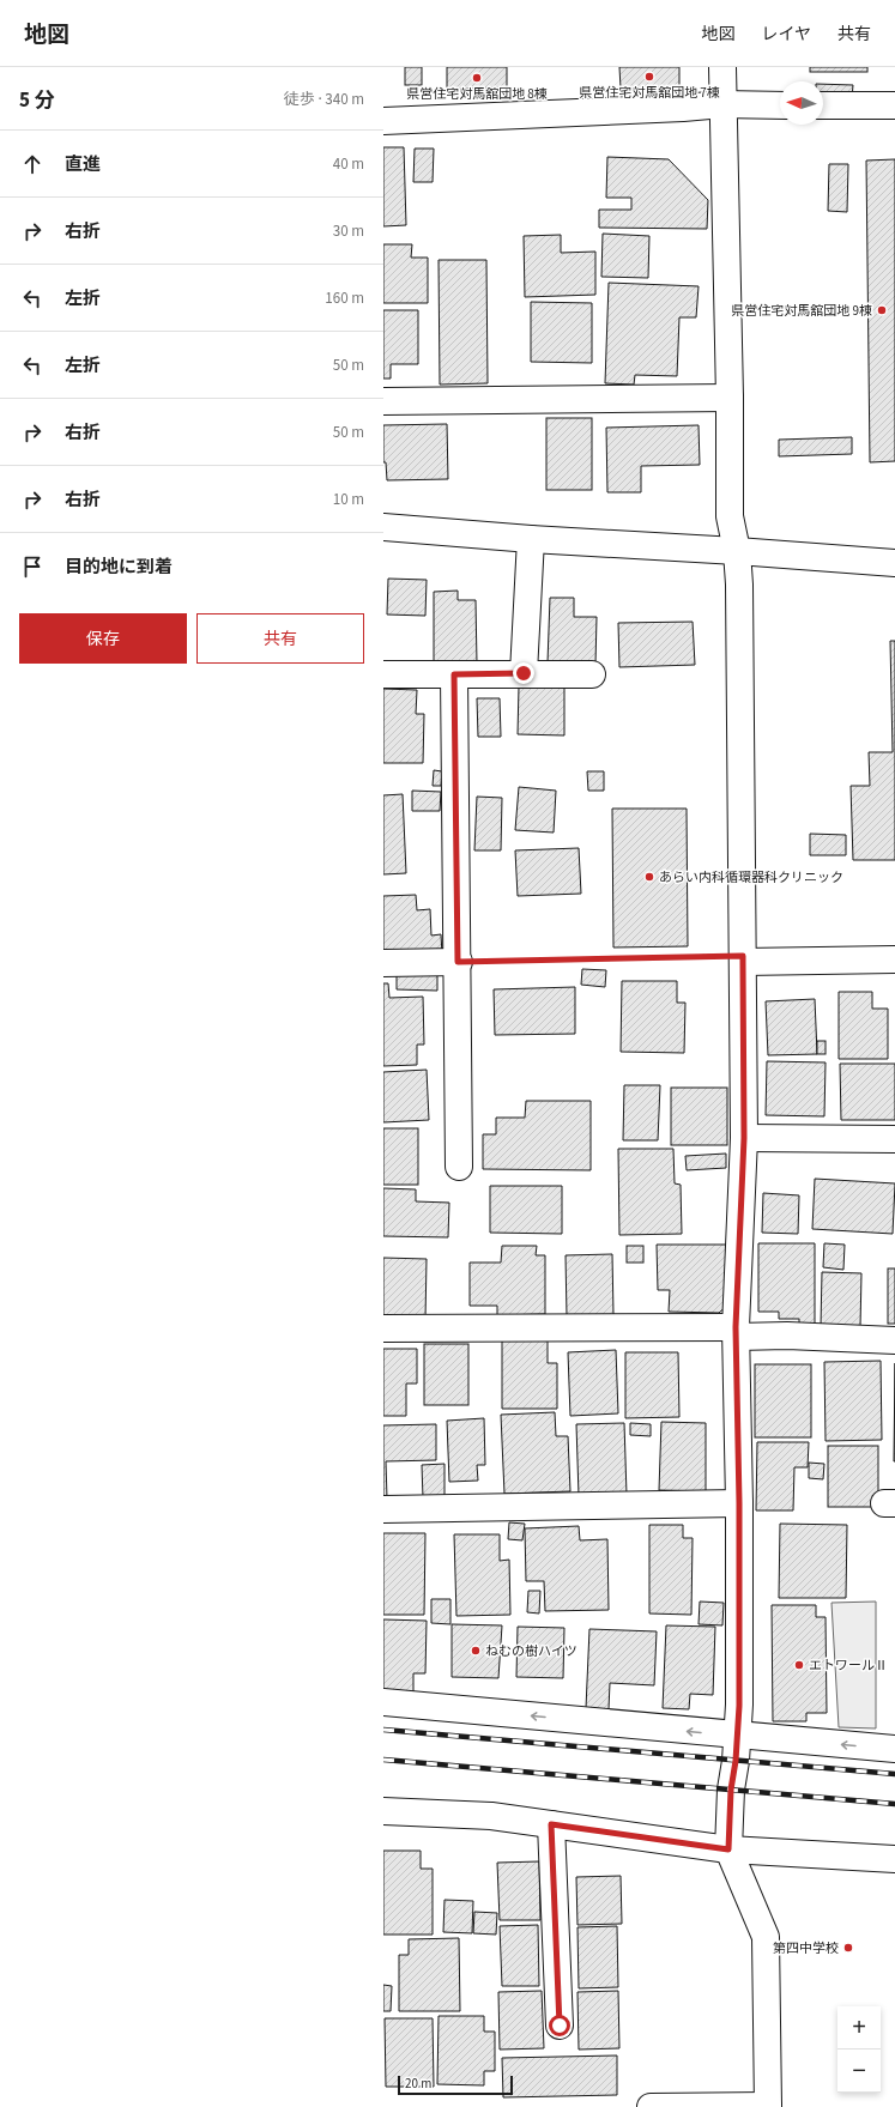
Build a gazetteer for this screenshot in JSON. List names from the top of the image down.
{
  "places": [
    "県営住宅対馬舘団地 7棟",
    "県営住宅対馬舘団地 8棟",
    "県営住宅対馬舘団地 9棟",
    "あらい内科循環器科クリニック",
    "ねむの樹ハイツ",
    "エトワールⅡ",
    "第四中学校"
  ],
  "scale_bar": "20 m",
  "north": "left",
  "page": {
    "header": "地図",
    "nav": ["地図", "レイヤ", "共有"],
    "heading": ["5 分", "徒歩 · 340 m"],
    "list": [
      ["直進", "40 m"],
      ["右折", "30 m"],
      ["左折", "160 m"],
      ["左折", "50 m"],
      ["右折", "50 m"],
      ["右折", "10 m"],
      "目的地に到着"
    ],
    "buttons": ["保存", "共有"],
    "map_buttons": ["+", "−"],
    "scale": "20 m"
  }
}
